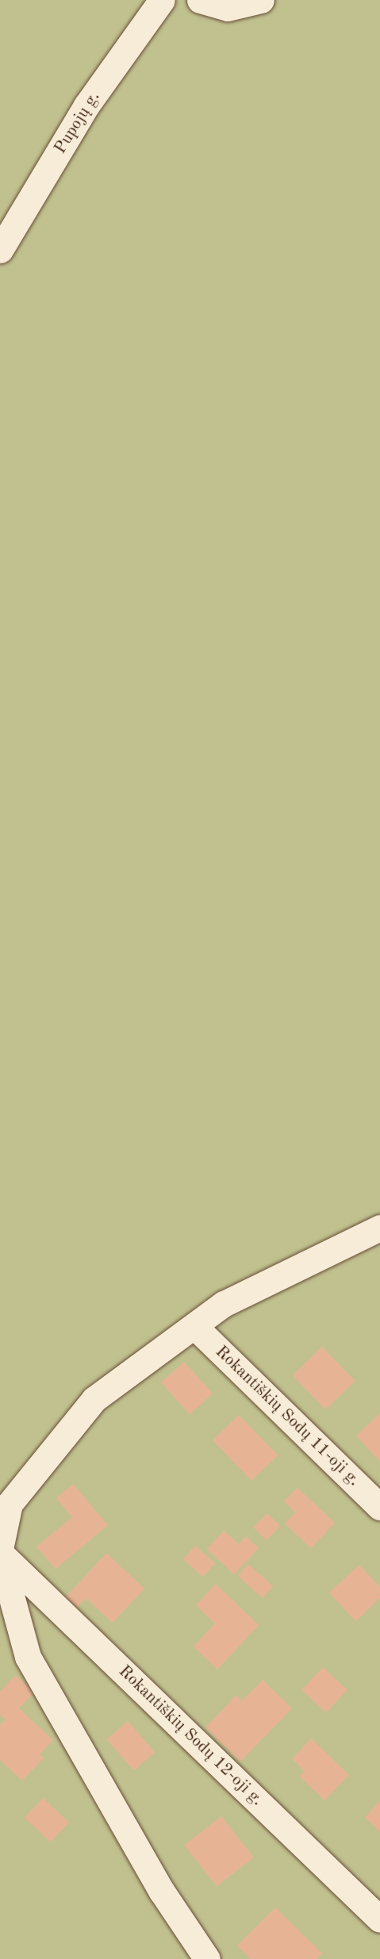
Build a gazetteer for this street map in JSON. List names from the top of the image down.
{
  "streets": {
    "street": ["Pupojų g.", "Rokantiškių Sodų 11-oji g.", "Rokantiškių Sodų 12-oji g."]
  }
}
